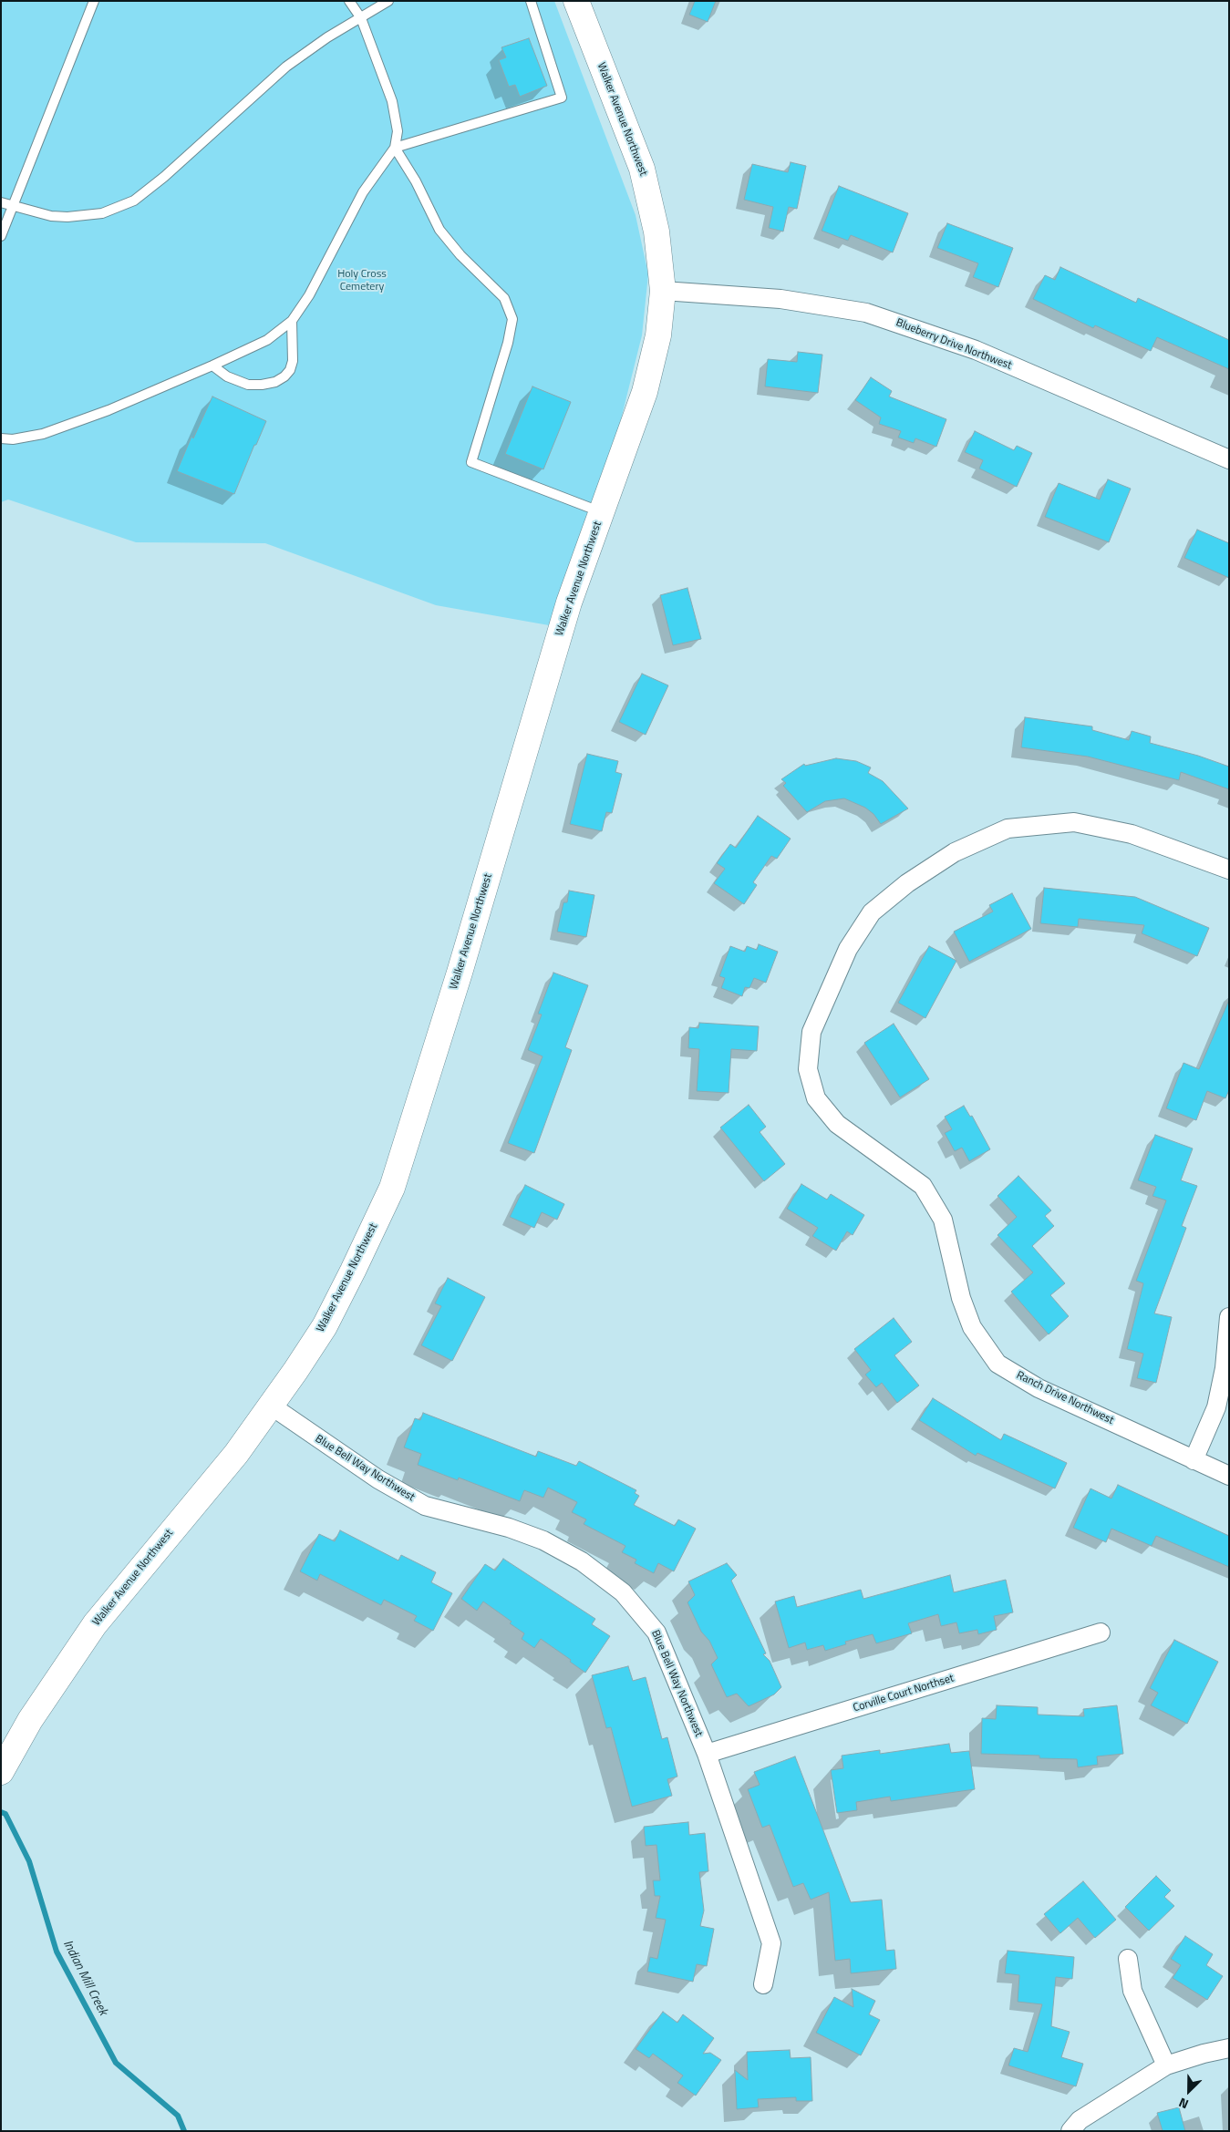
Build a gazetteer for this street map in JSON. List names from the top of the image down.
{
  "streets": {
    "main road": ["Walker Avenue Northwest"],
    "street": [
      "Blueberry Drive Northwest",
      "Ranch Drive Northwest",
      "Blue Bell Way Northwest",
      "Corville Court Northset"
    ]
  },
  "crossings": [
    ["Walker Avenue Northwest", "Blueberry Drive Northwest"],
    ["Walker Avenue Northwest", "Blue Bell Way Northwest"],
    ["Blue Bell Way Northwest", "Corville Court Northset"]
  ],
  "water": ["Indian Mill Creek"],
  "parks": ["Holy Cross Cemetery"],
  "north": "bottom left"
}
